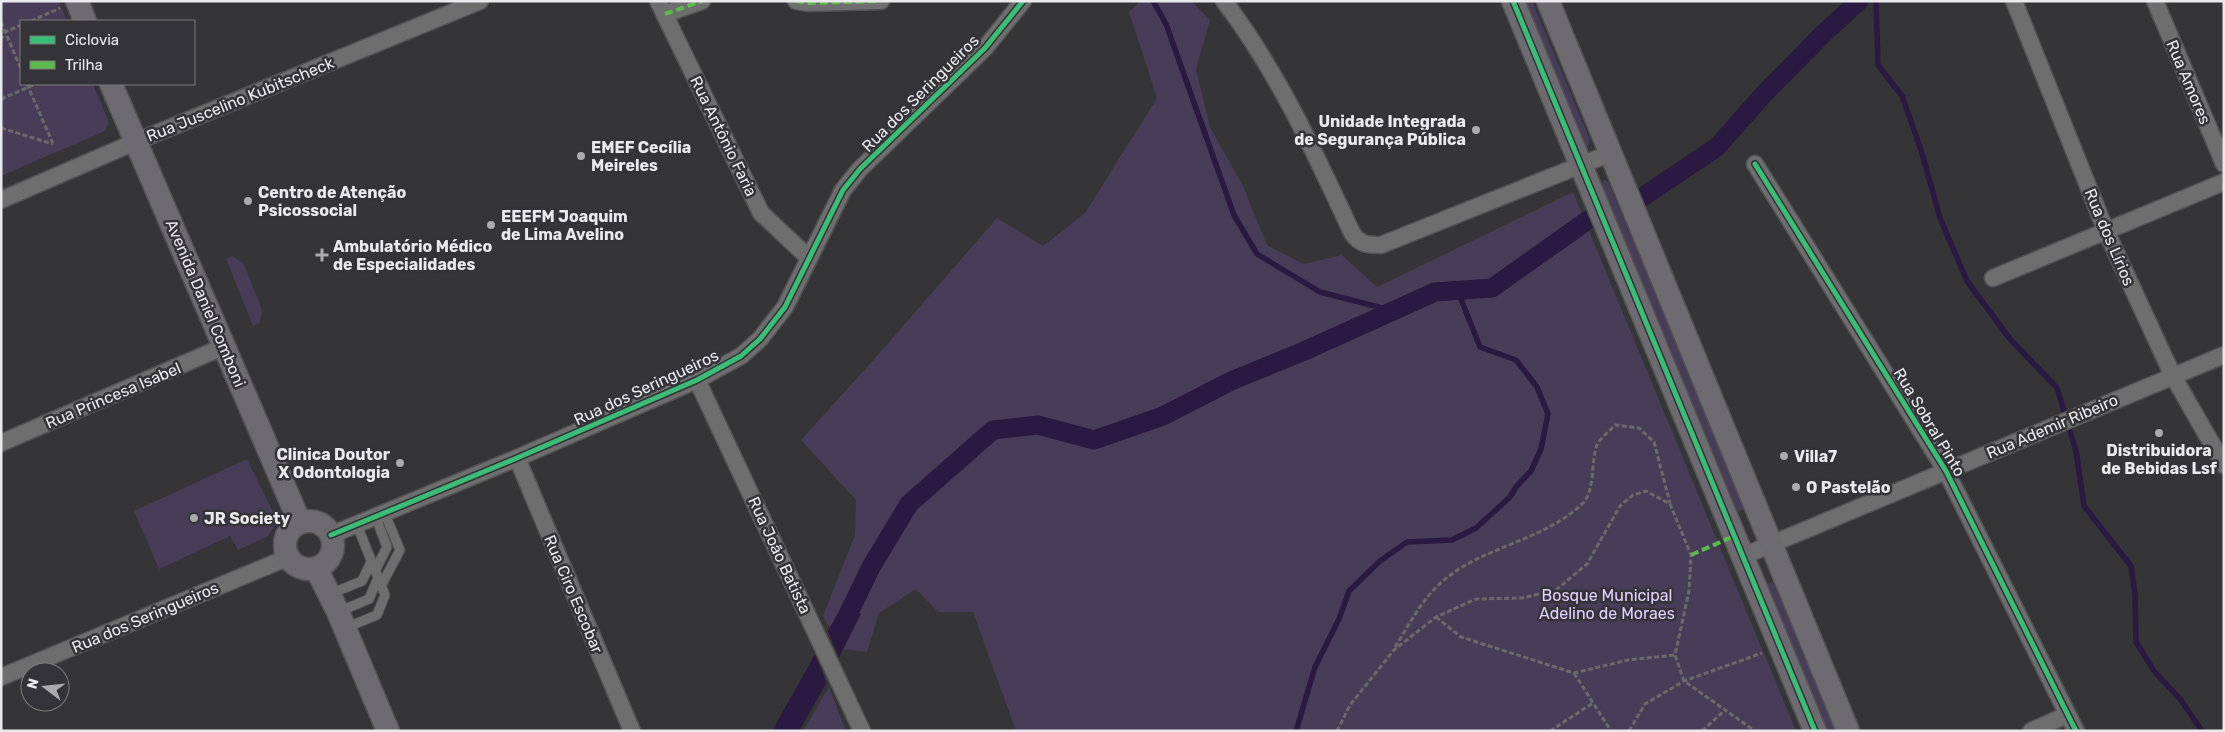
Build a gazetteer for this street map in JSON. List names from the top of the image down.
{
  "streets": {
    "street": [
      "Rua Amores",
      "Rua dos Seringueiros",
      "Rua Juscelino Kubitscheck",
      "Rua Antônio Faria",
      "Rua dos Lírios",
      "Avenida Daniel Comboni",
      "Rua Princesa Isabel",
      "Rua Sobral Pinto",
      "Rua Ademir Ribeiro",
      "Rua João Batista",
      "Rua Ciro Escobar"
    ]
  },
  "crossings": [
    ["Rua dos Seringueiros", "Rua Antônio Faria"],
    ["Rua dos Seringueiros", "Avenida Daniel Comboni"],
    ["Rua dos Seringueiros", "Rua João Batista"],
    ["Rua dos Seringueiros", "Rua Ciro Escobar"],
    ["Rua Juscelino Kubitscheck", "Avenida Daniel Comboni"],
    ["Rua dos Lírios", "Rua Ademir Ribeiro"],
    ["Avenida Daniel Comboni", "Rua Princesa Isabel"],
    ["Rua Sobral Pinto", "Rua Ademir Ribeiro"]
  ],
  "parks": ["Bosque Municipal Adelino de Moraes"],
  "places": {
    "other": [
      "Unidade Integrada de Segurança Pública",
      "EMEF Cecília Meireles",
      "Centro de Atenção Psicossocial",
      "EEEFM Joaquim de Lima Avelino",
      "Distribuidora de Bebidas Lsf",
      "Villa7",
      "Clinica Doutor X Odontologia",
      "O Pastelão",
      "JR Society"
    ],
    "health": ["Ambulatório Médico de Especialidades"]
  },
  "legend": ["Ciclovia", "Trilha"],
  "north": "left"
}
